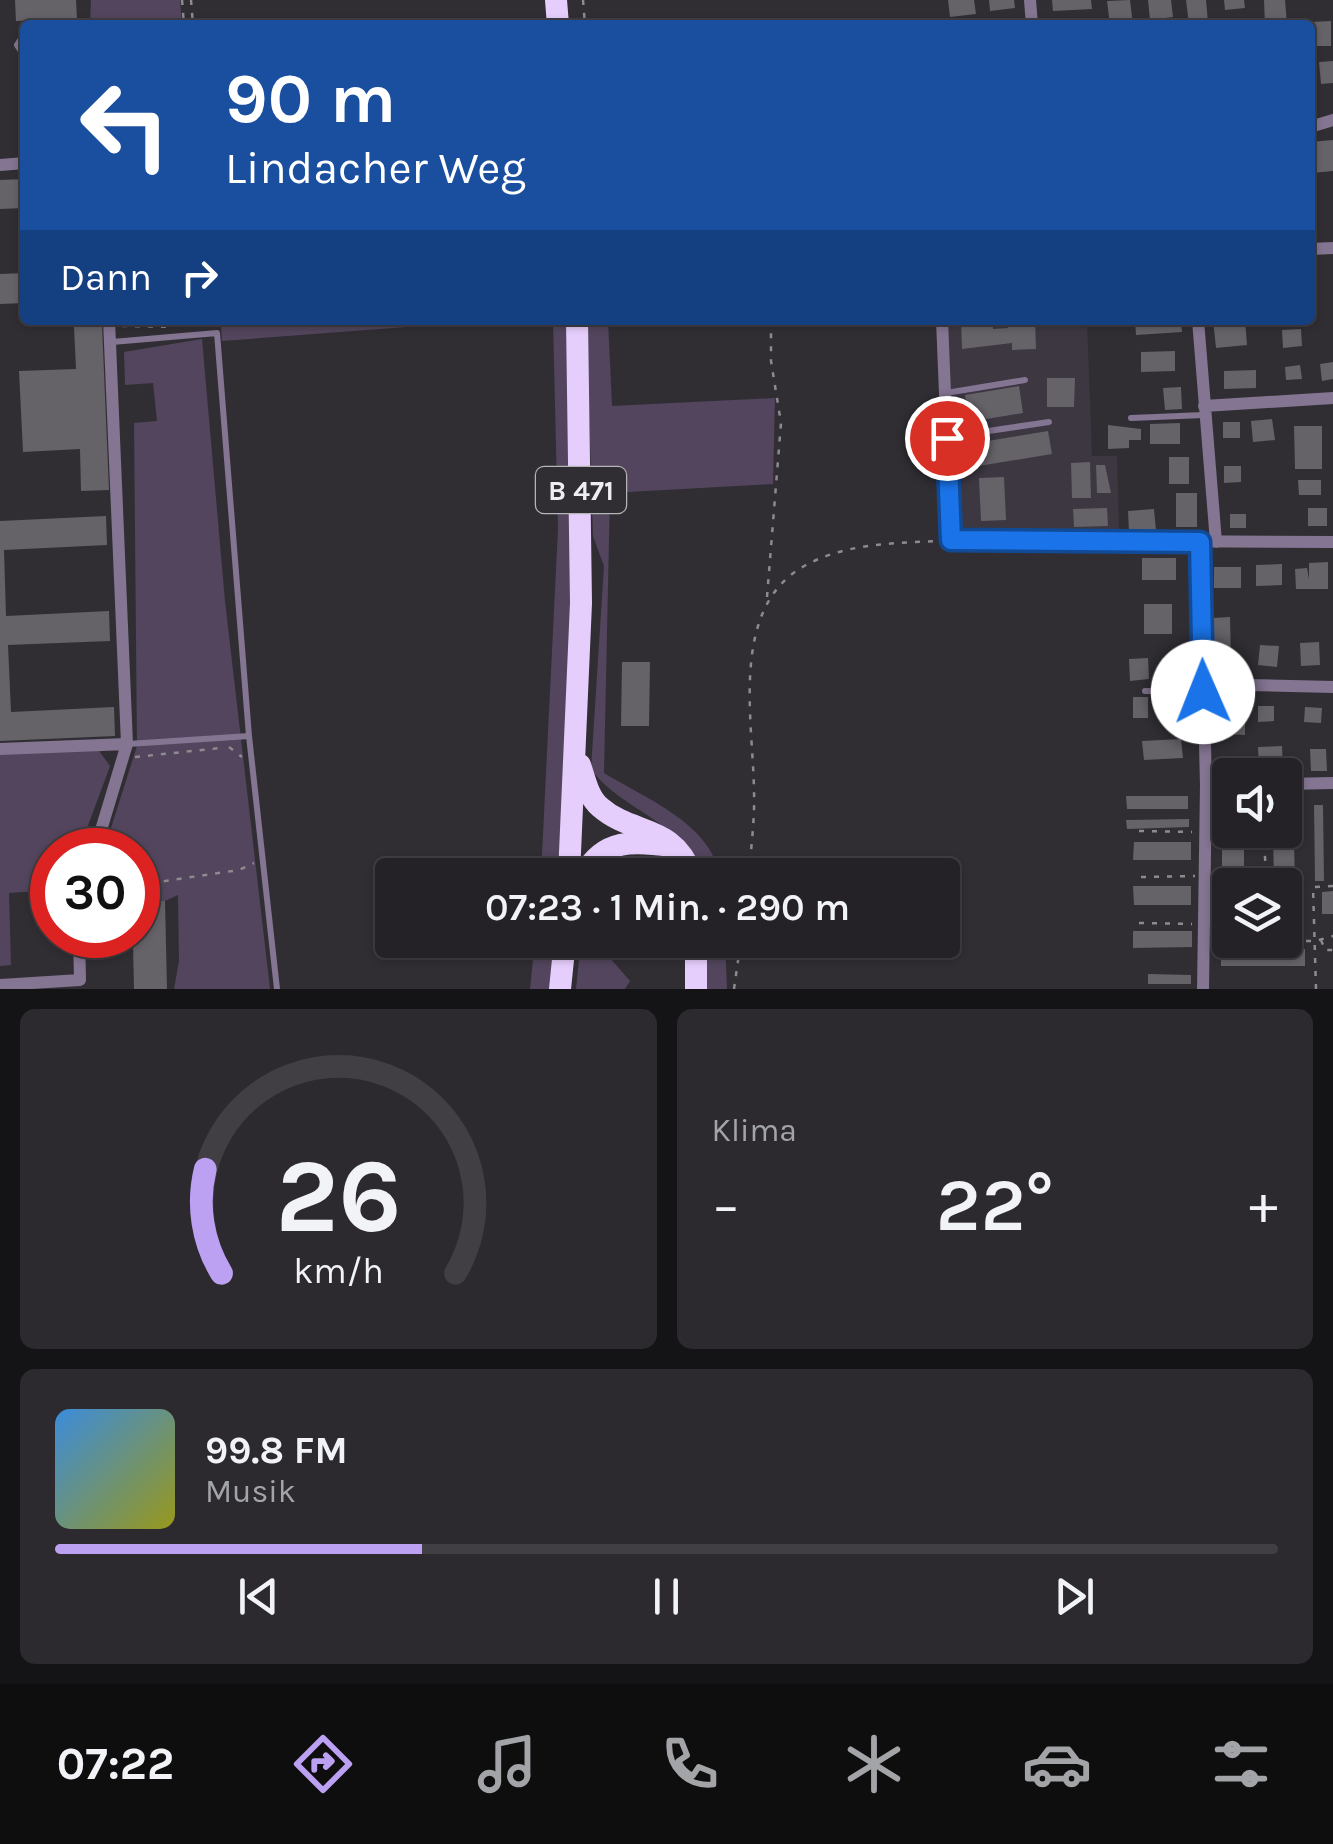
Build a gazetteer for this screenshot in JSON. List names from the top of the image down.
{
  "streets": {
    "highway": ["B 471"]
  },
  "page": {
    "turn": ["90 m", "Lindacher Weg"],
    "then": "Dann",
    "limit": "30",
    "trip": "07:23 · 1 Min. · 290 m",
    "tile": "Klima",
    "heat": ["−", "22°", "+"],
    "song": ["99.8 FM", "Musik"],
    "tabs": "07:22",
    "gauge": ["26", "km/h"]
  }
}
